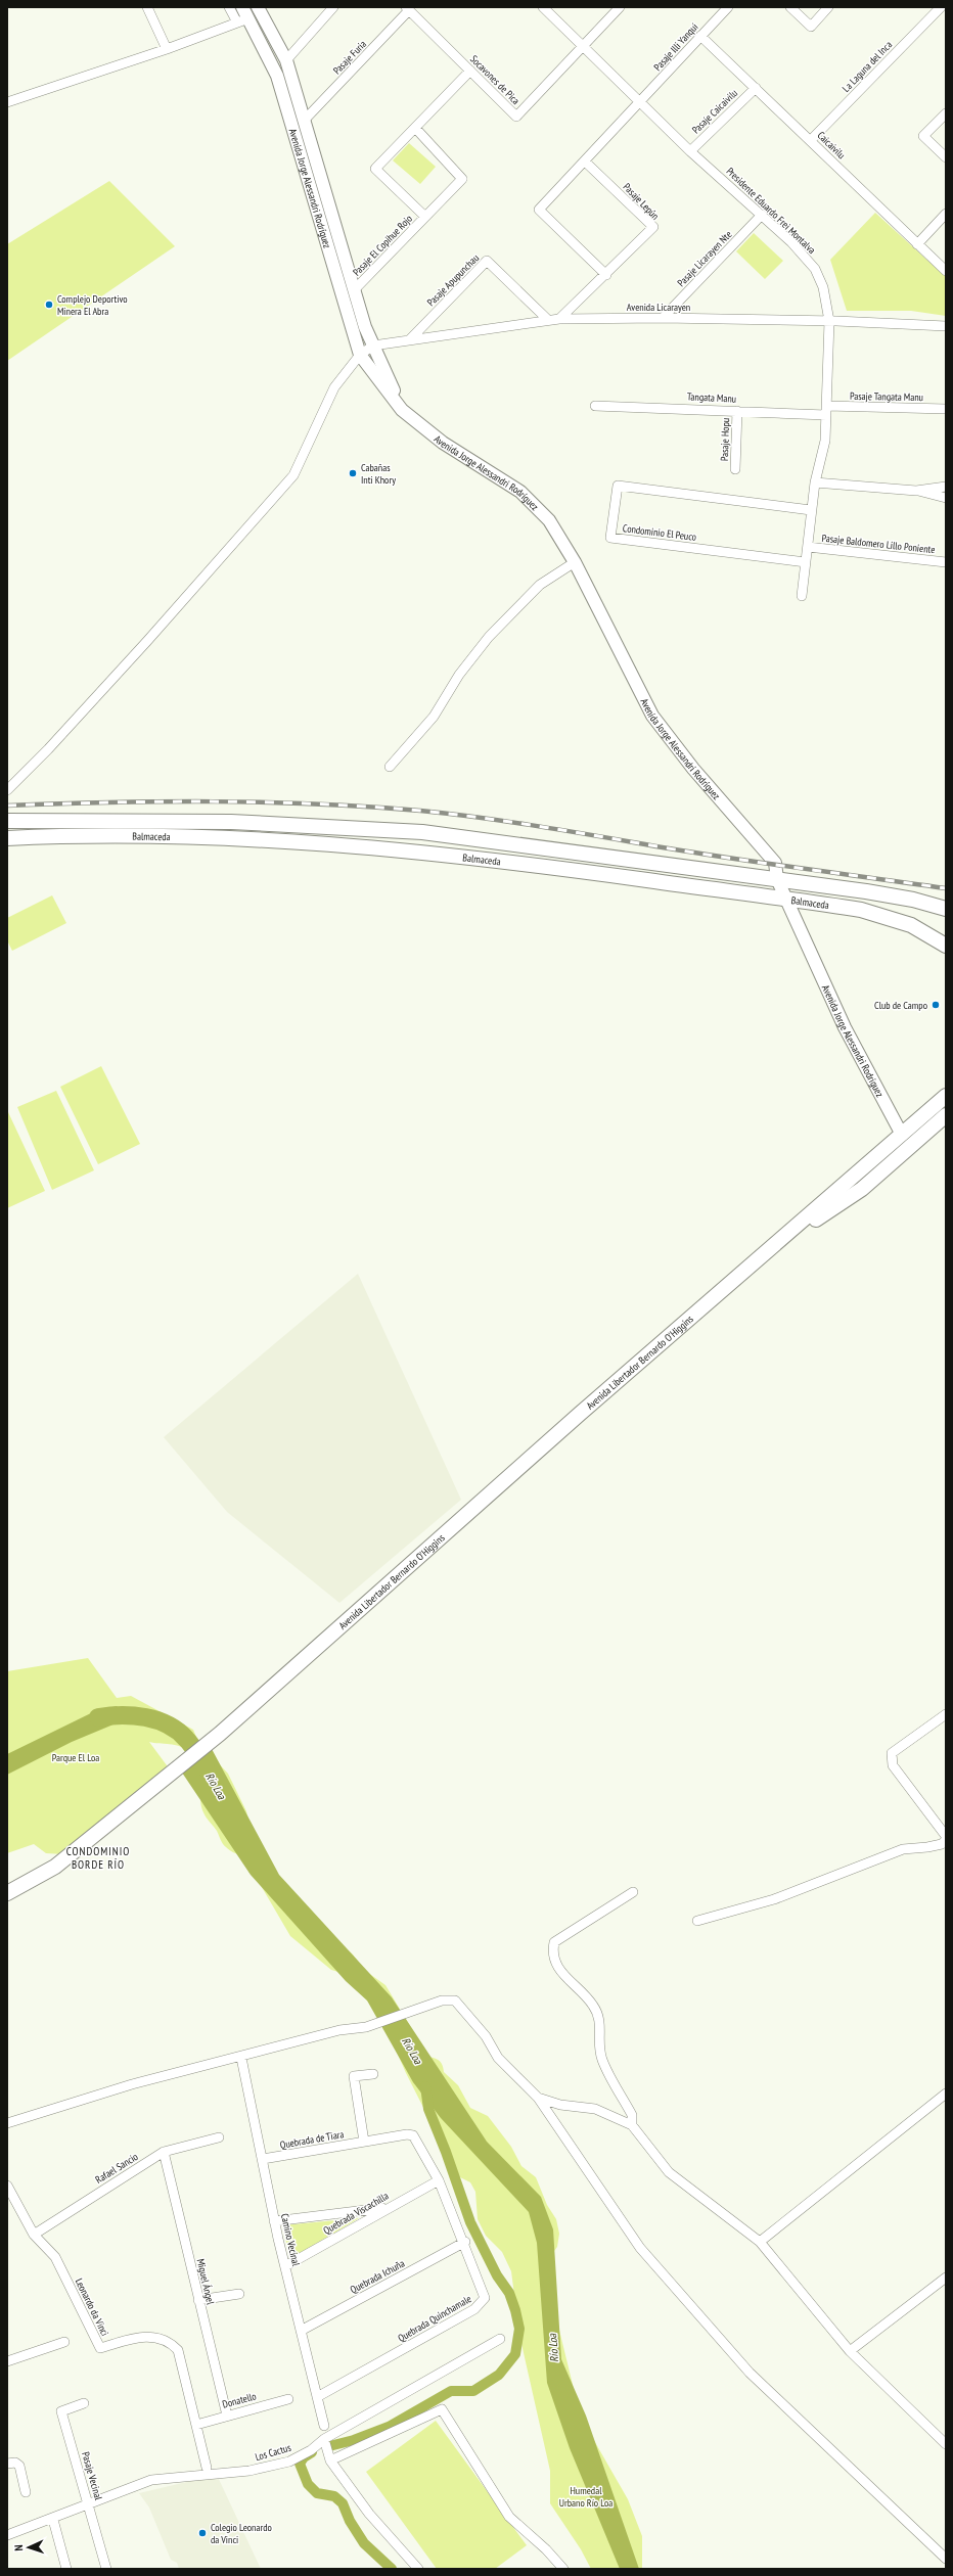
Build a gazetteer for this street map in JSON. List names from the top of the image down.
{
  "streets": {
    "main road": ["Balmaceda", "Avenida Libertador Bernardo O'Higgins"],
    "street": [
      "Pasaje Illi Yanqui",
      "Pasaje Furia",
      "La Laguna del Inca",
      "Socavones de Pica",
      "Pasaje Caicaivilu",
      "Caicaivilu",
      "Avenida Jorge Alessandri Rodríguez",
      "Pasaje Lepún",
      "Presidente Eduardo Frei Montalva",
      "Pasaje El Copihue Rojo",
      "Pasaje Licarayen Nte",
      "Pasaje Apupunchau",
      "Avenida Licarayen",
      "Pasaje Tangata Manu",
      "Tangata Manu",
      "Pasaje Hopu",
      "Condominio El Peuco",
      "Pasaje Baldomero Lillo Poniente",
      "Quebrada de Tiara",
      "Rafael Sancio",
      "Quebrada Viscachilla",
      "Camino Vecinal",
      "Quebrada Ichuña",
      "Miguel Ángel",
      "Leonardo da Vinci",
      "Quebrada Quinchamale",
      "Donatello",
      "Los Cactus",
      "Pasaje Vecinal"
    ]
  },
  "crossings": [
    ["Pasaje Illi Yanqui", "Caicaivilu"],
    ["Pasaje Illi Yanqui", "Presidente Eduardo Frei Montalva"],
    ["Pasaje Furia", "Socavones de Pica"],
    ["Pasaje Furia", "Avenida Jorge Alessandri Rodríguez"],
    ["La Laguna del Inca", "Caicaivilu"],
    ["Socavones de Pica", "Presidente Eduardo Frei Montalva"],
    ["Socavones de Pica", "Pasaje El Copihue Rojo"],
    ["Pasaje Caicaivilu", "Caicaivilu"],
    ["Pasaje Caicaivilu", "Presidente Eduardo Frei Montalva"],
    ["Avenida Jorge Alessandri Rodríguez", "Pasaje El Copihue Rojo"],
    ["Avenida Jorge Alessandri Rodríguez", "Avenida Licarayen"],
    ["Avenida Jorge Alessandri Rodríguez", "Balmaceda"],
    ["Avenida Jorge Alessandri Rodríguez", "Avenida Libertador Bernardo O'Higgins"],
    ["Pasaje Lepún", "Avenida Licarayen"],
    ["Presidente Eduardo Frei Montalva", "Pasaje Licarayen Nte"],
    ["Presidente Eduardo Frei Montalva", "Avenida Licarayen"],
    ["Presidente Eduardo Frei Montalva", "Pasaje Tangata Manu"],
    ["Presidente Eduardo Frei Montalva", "Tangata Manu"],
    ["Presidente Eduardo Frei Montalva", "Condominio El Peuco"],
    ["Presidente Eduardo Frei Montalva", "Pasaje Baldomero Lillo Poniente"],
    ["Pasaje Licarayen Nte", "Avenida Licarayen"],
    ["Pasaje Apupunchau", "Avenida Licarayen"],
    ["Pasaje Tangata Manu", "Tangata Manu"],
    ["Tangata Manu", "Pasaje Hopu"],
    ["Quebrada de Tiara", "Camino Vecinal"],
    ["Quebrada de Tiara", "Quebrada Quinchamale"],
    ["Rafael Sancio", "Miguel Ángel"],
    ["Rafael Sancio", "Leonardo da Vinci"],
    ["Quebrada Viscachilla", "Camino Vecinal"],
    ["Quebrada Viscachilla", "Quebrada Quinchamale"],
    ["Camino Vecinal", "Quebrada Ichuña"],
    ["Camino Vecinal", "Quebrada Quinchamale"],
    ["Quebrada Ichuña", "Quebrada Quinchamale"],
    ["Miguel Ángel", "Donatello"],
    ["Leonardo da Vinci", "Donatello"],
    ["Los Cactus", "Pasaje Vecinal"]
  ],
  "districts": ["CONDOMINIO BORDE RÍO"],
  "water": ["Río Loa"],
  "parks": ["Parque El Loa", "Humedal Urbano Río Loa"],
  "places": [
    "Complejo Deportivo Minera El Abra",
    "Cabañas Inti Khory",
    "Club de Campo",
    "Colegio Leonardo da Vinci"
  ],
  "north": "left"
}
